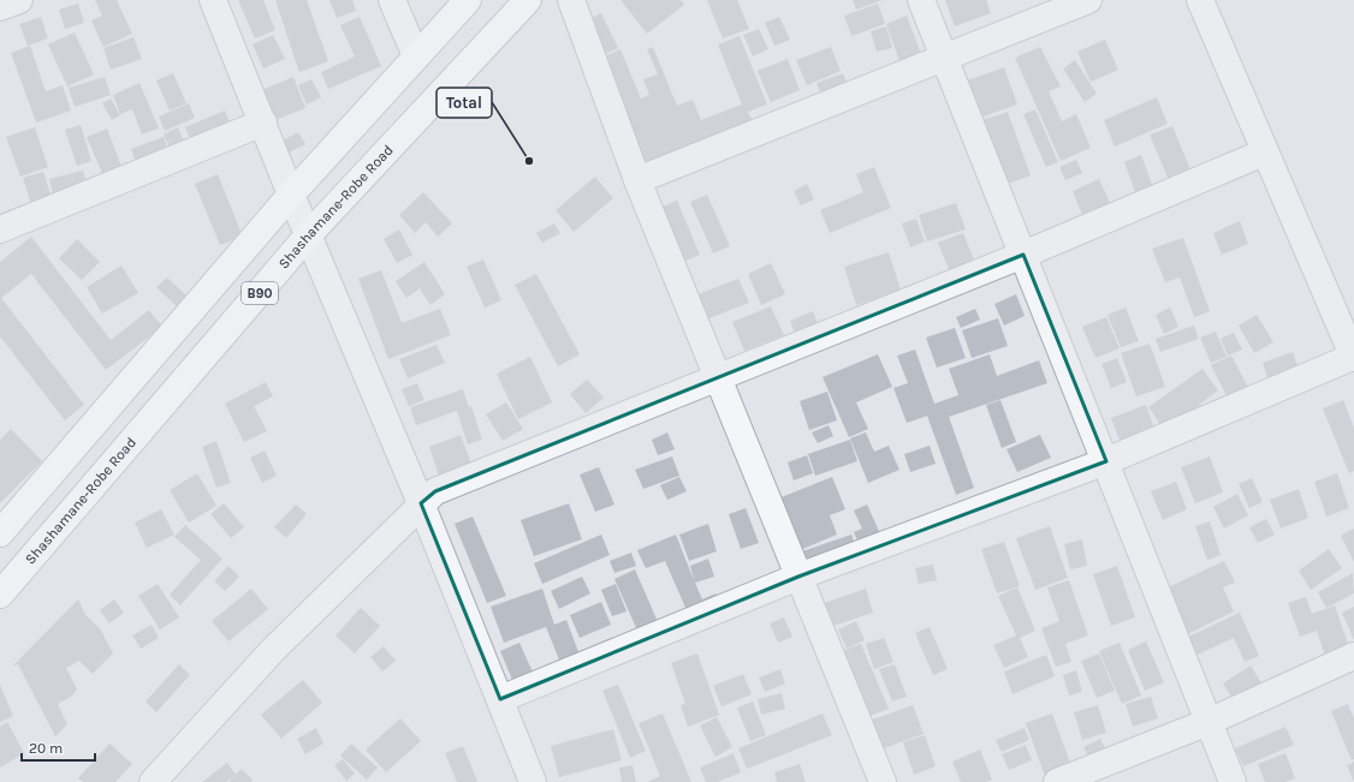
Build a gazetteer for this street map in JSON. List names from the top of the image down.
{
  "streets": {
    "main road": ["Shashamane-Robe Road", "B90"]
  },
  "places": ["Total"],
  "scale_bar": "20 m"
}
